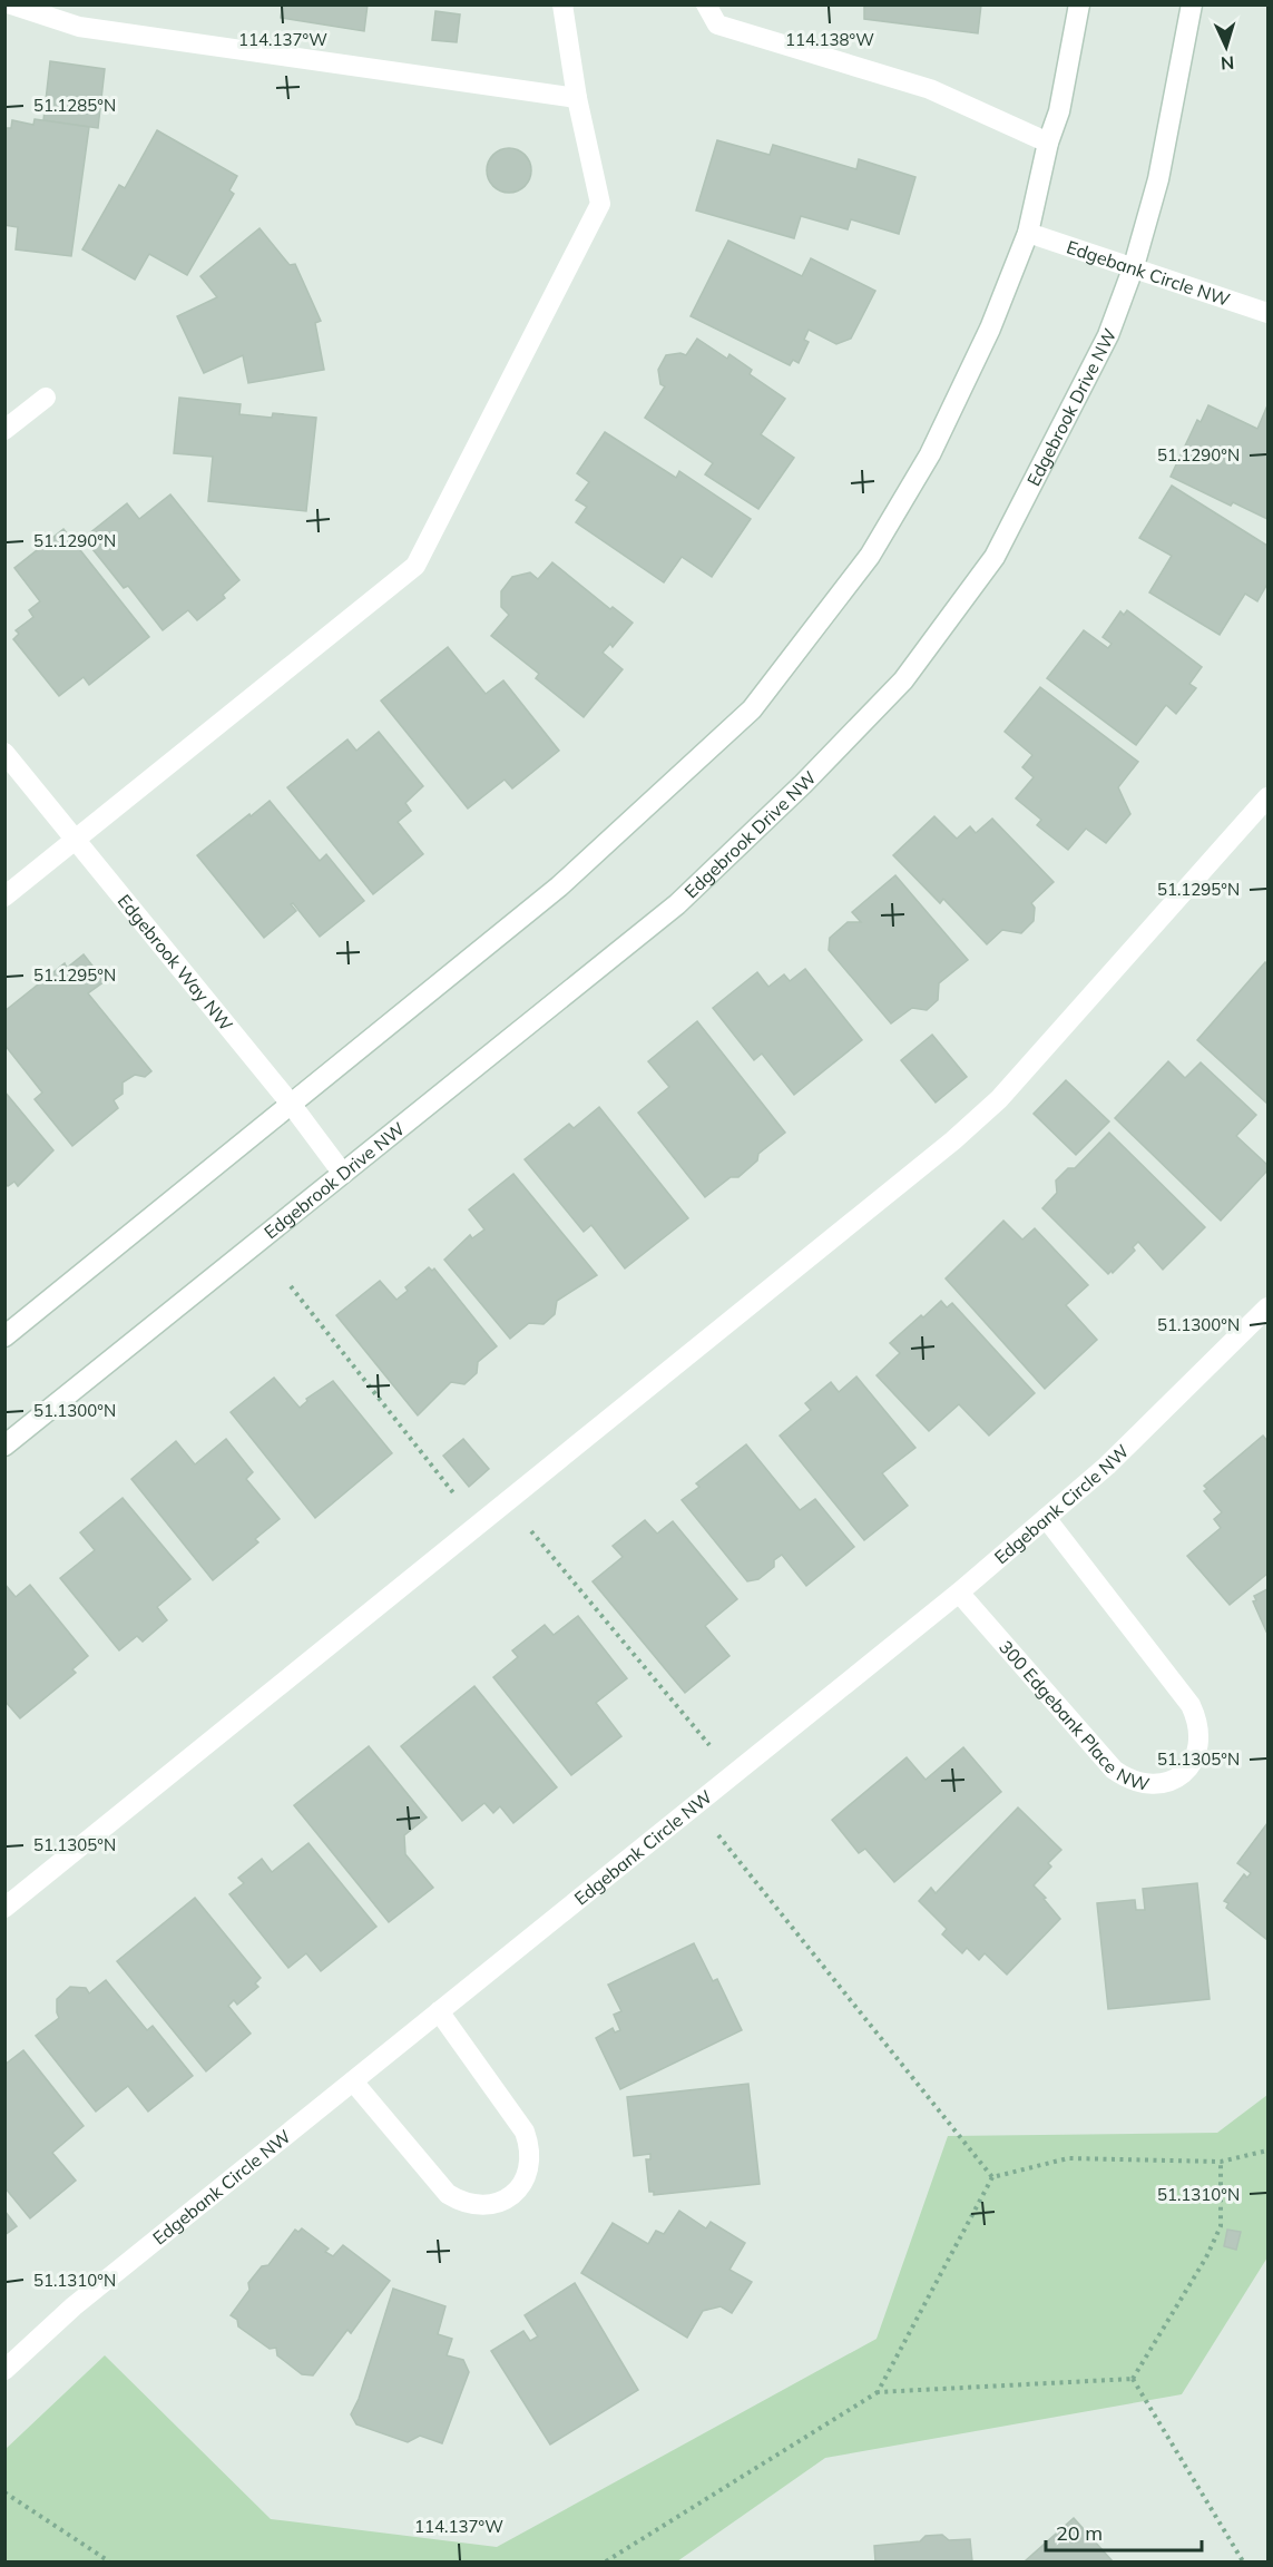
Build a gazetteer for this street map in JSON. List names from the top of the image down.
{
  "streets": {
    "street": [
      "Edgebank Circle NW",
      "Edgebrook Drive NW",
      "Edgebrook Way NW",
      "300 Edgebank Place NW"
    ]
  },
  "crossings": [
    ["Edgebank Circle NW", "Edgebrook Drive NW"],
    ["Edgebank Circle NW", "300 Edgebank Place NW"],
    ["Edgebrook Drive NW", "Edgebrook Way NW"]
  ],
  "scale_bar": "20 m",
  "north": "bottom",
  "coordinates": [
    "114.137°W",
    "114.138°W",
    "51.1285°N",
    "51.1290°N",
    "51.1295°N",
    "51.1300°N",
    "51.1305°N",
    "51.1310°N"
  ]
}
